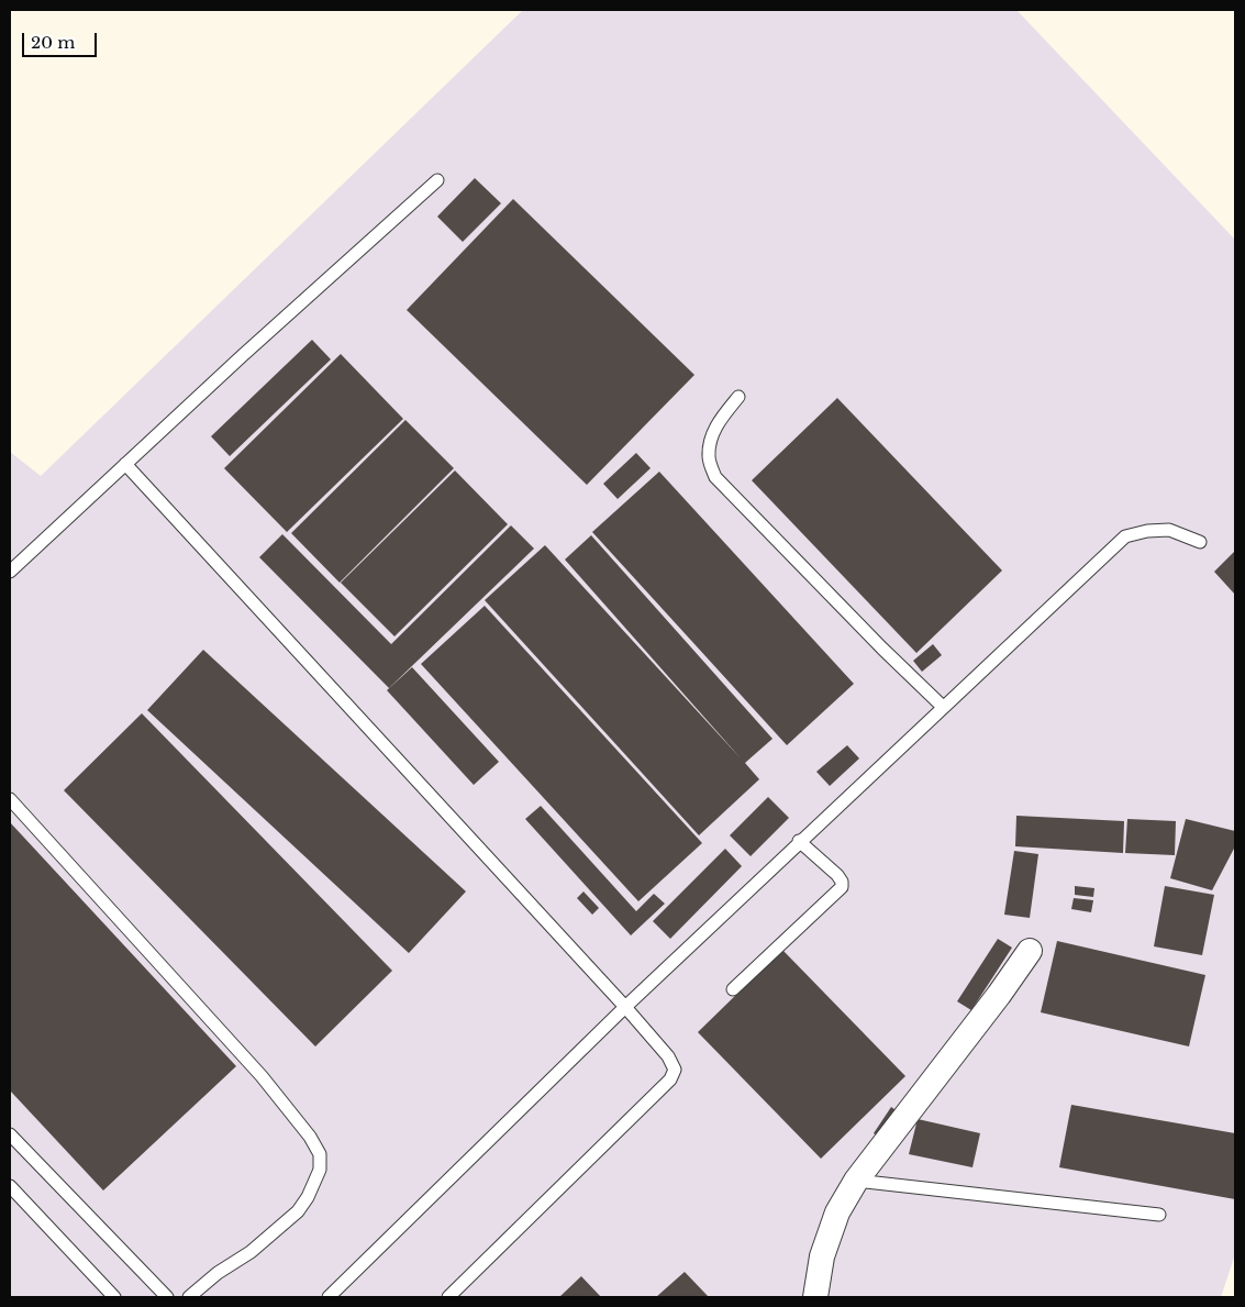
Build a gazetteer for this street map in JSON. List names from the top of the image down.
{
  "scale_bar": "20 m"
}
